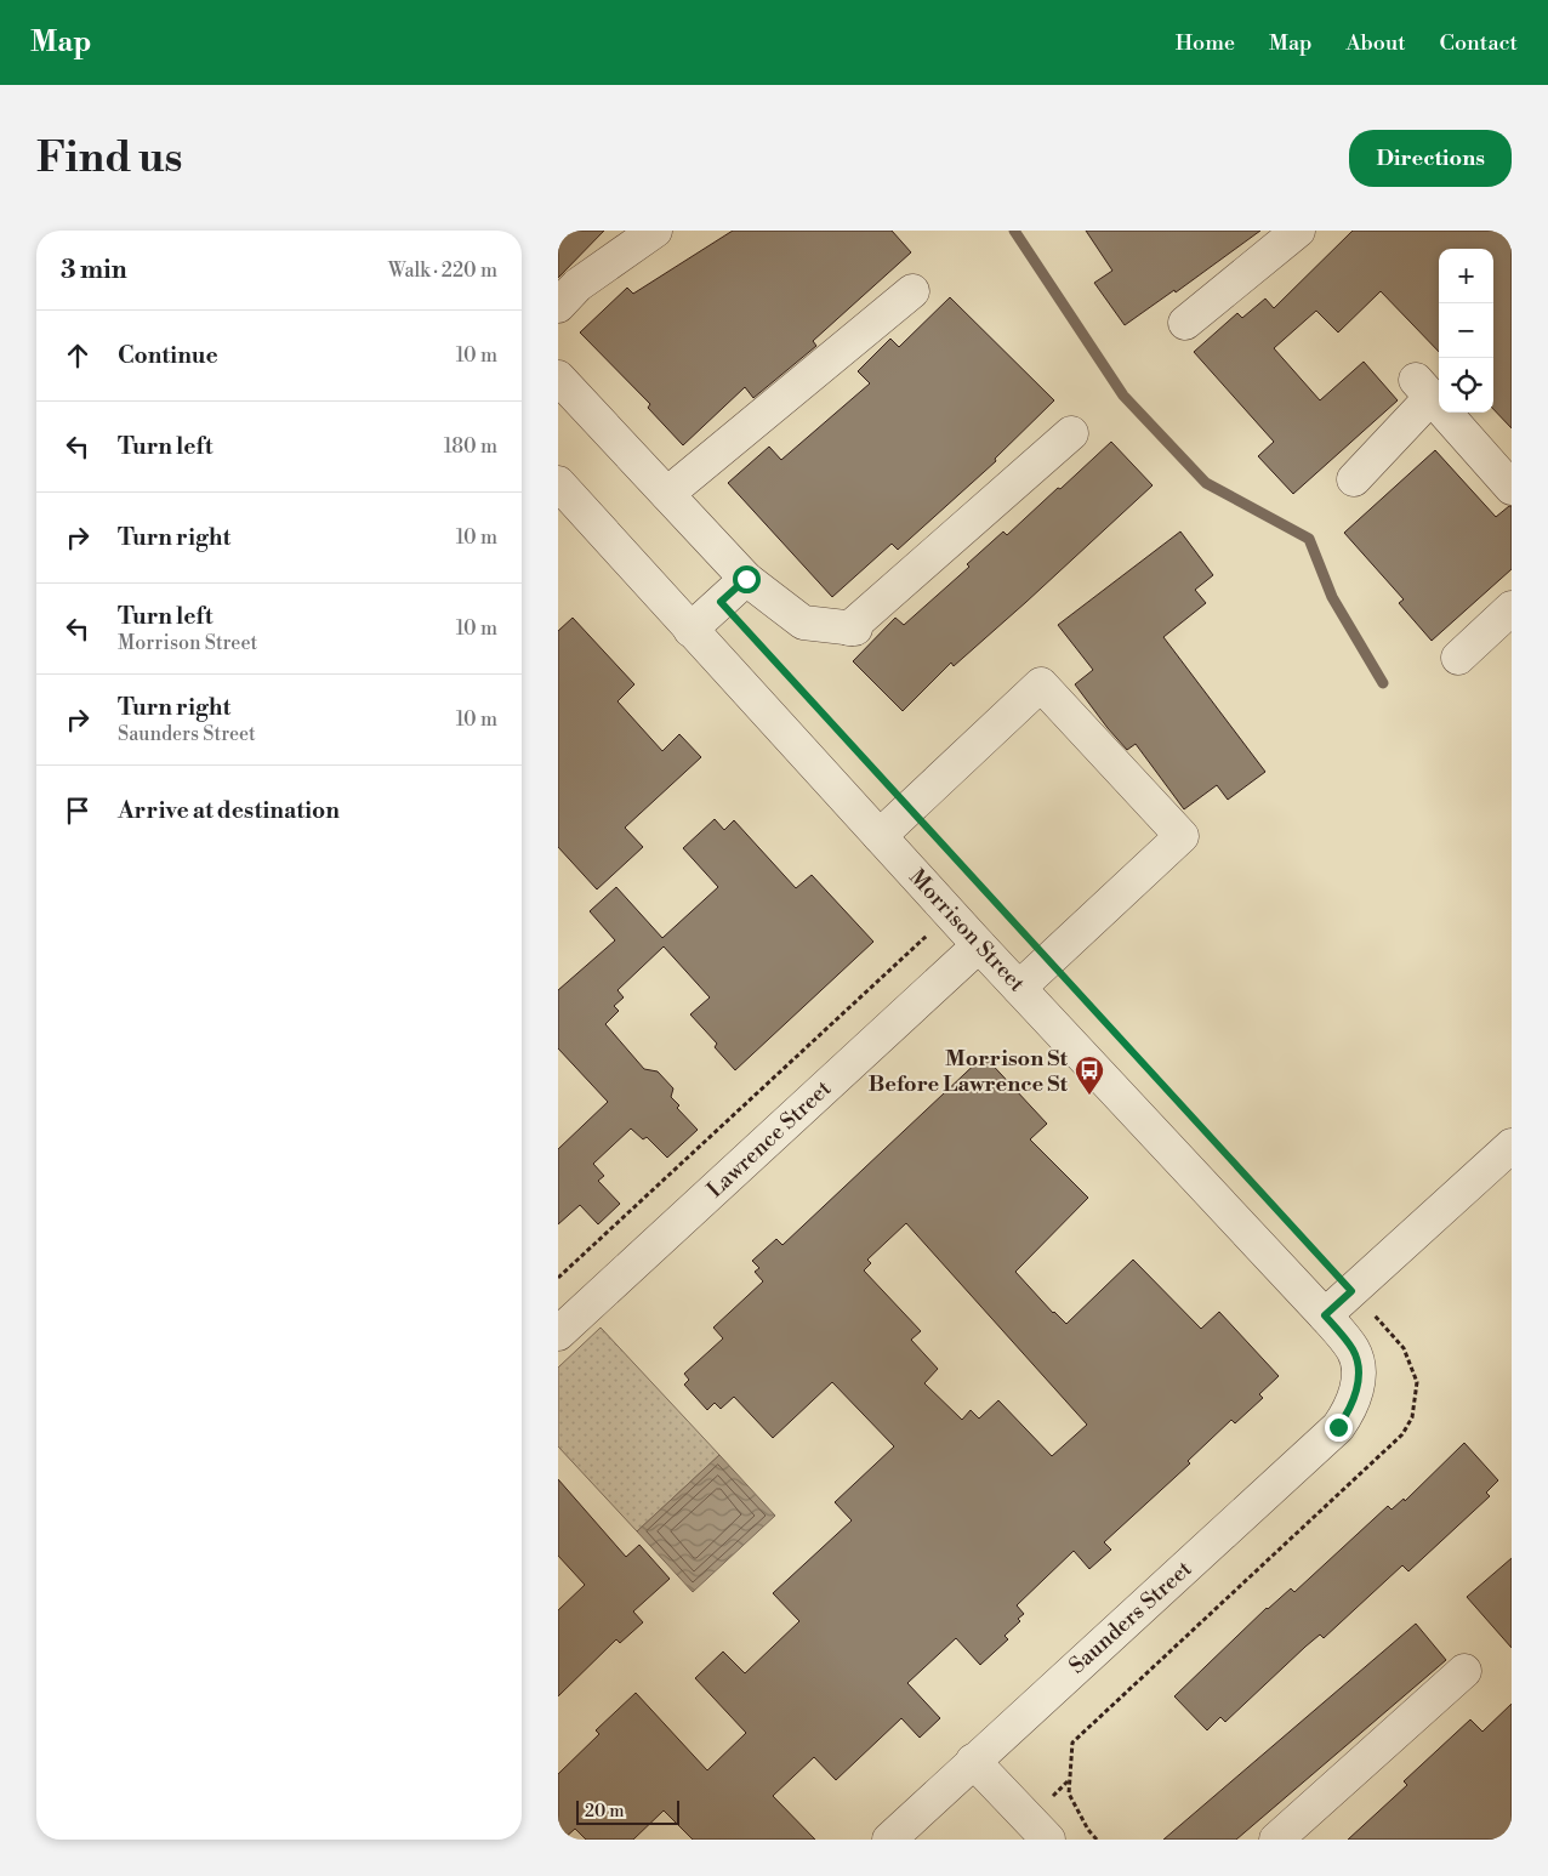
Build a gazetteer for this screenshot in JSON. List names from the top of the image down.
{
  "streets": {
    "street": ["Morrison Street", "Lawrence Street", "Saunders Street"]
  },
  "crossings": [
    ["Morrison Street", "Lawrence Street"],
    ["Morrison Street", "Saunders Street"]
  ],
  "places": {
    "bus stop": ["Morrison St Before Lawrence St"]
  },
  "scale_bar": "20 m",
  "page": {
    "header": "Map",
    "nav": [
      "Home",
      "Map",
      "About",
      "Contact"
    ],
    "buttons": "Directions",
    "title": "Find us",
    "heading": ["3 min", "Walk · 220 m"],
    "map_buttons": ["+", "−"],
    "list": [
      ["Continue", "10 m"],
      ["Turn left", "180 m"],
      ["Turn right", "10 m"],
      ["Turn left", "Morrison Street", "10 m"],
      ["Turn right", "Saunders Street", "10 m"],
      "Arrive at destination"
    ],
    "scale": "20 m"
  }
}
